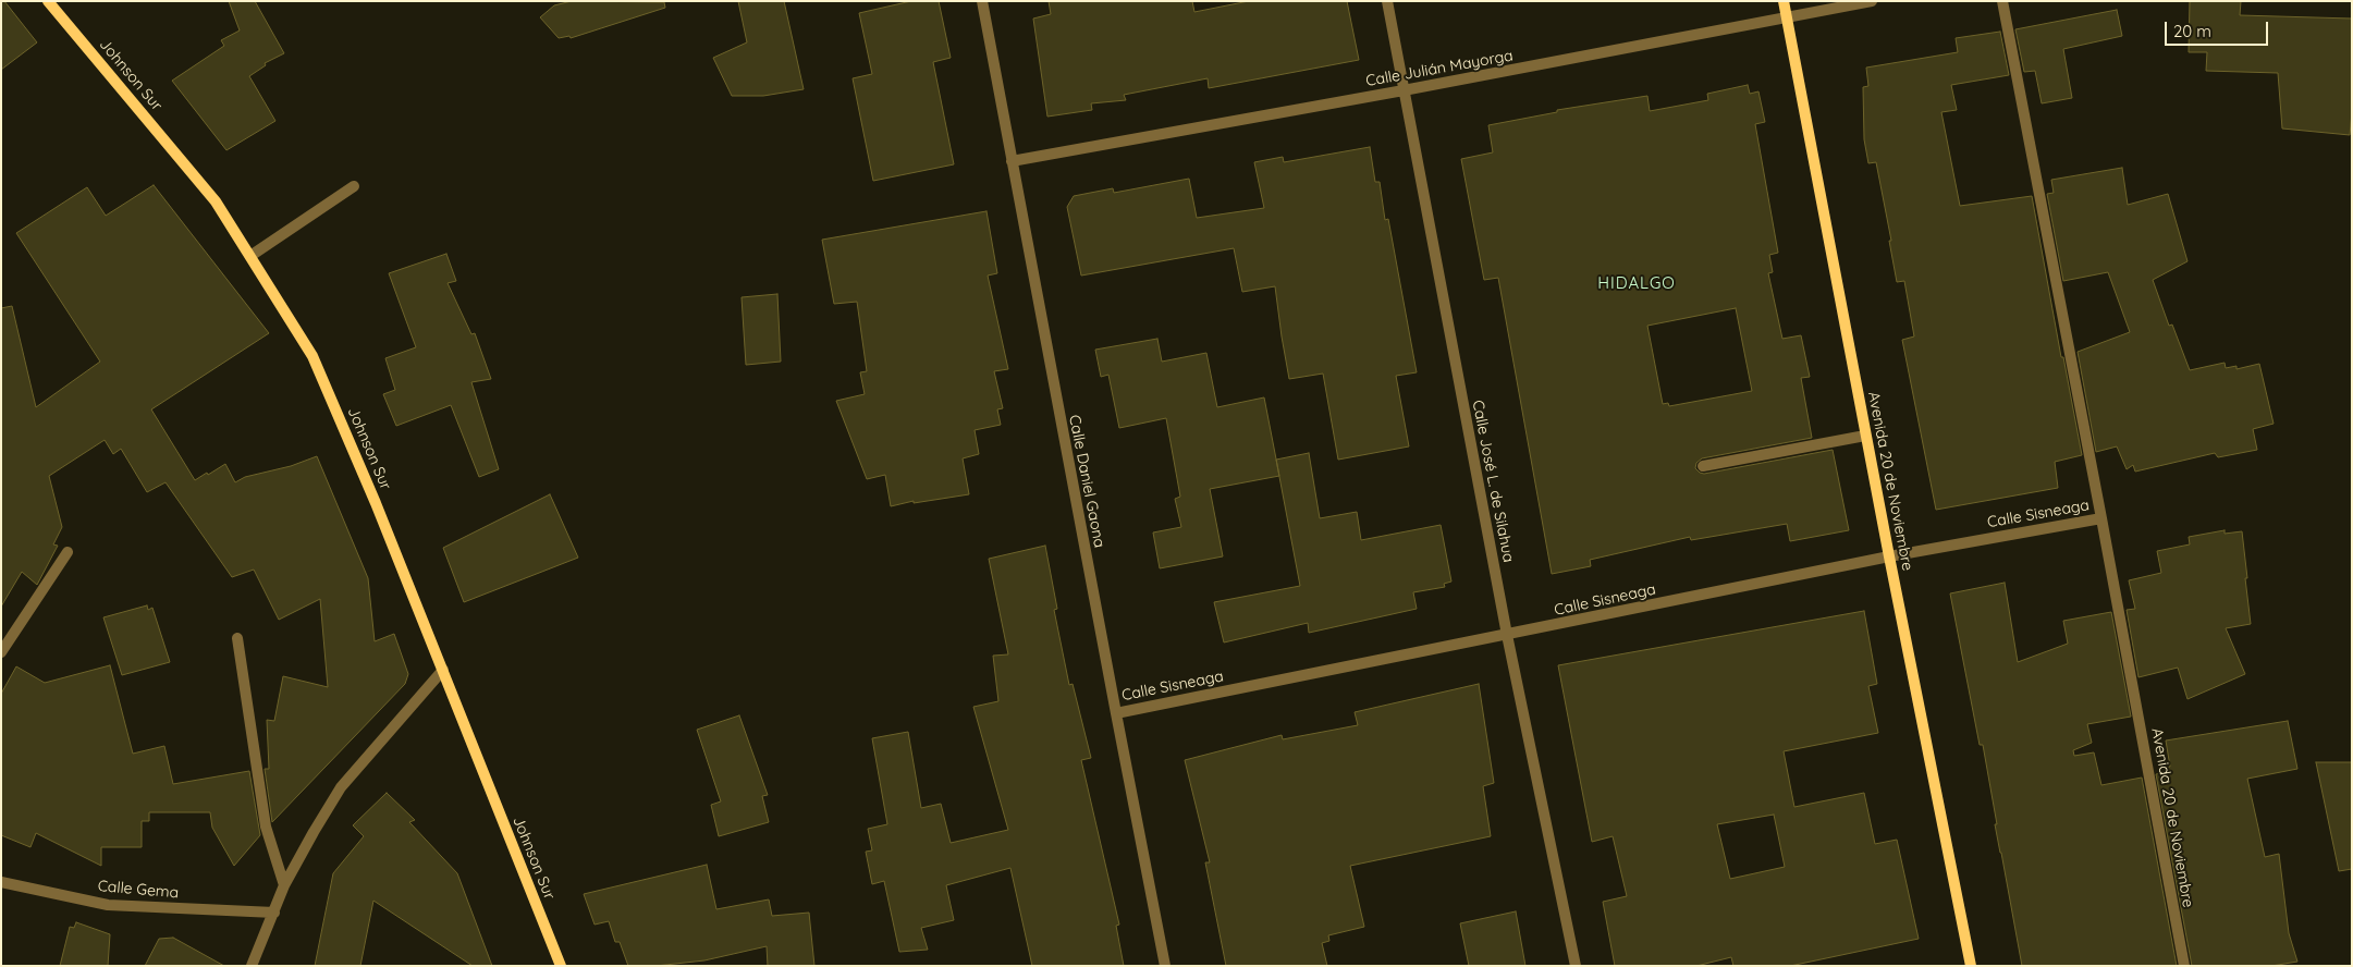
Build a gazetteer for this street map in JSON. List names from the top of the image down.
{
  "streets": {
    "street": [
      "Calle Julián Mayorga",
      "Johnson Sur",
      "Calle Daniel Gaona",
      "Calle José L. de Silahua",
      "Avenida 20 de Noviembre",
      "Calle Sisneaga",
      "Calle Gema"
    ]
  },
  "crossings": [
    ["Calle Julián Mayorga", "Calle Daniel Gaona"],
    ["Calle Julián Mayorga", "Calle José L. de Silahua"],
    ["Calle Julián Mayorga", "Avenida 20 de Noviembre"],
    ["Calle Daniel Gaona", "Calle Sisneaga"],
    ["Calle José L. de Silahua", "Calle Sisneaga"],
    ["Avenida 20 de Noviembre", "Calle Sisneaga"]
  ],
  "districts": ["HIDALGO"],
  "scale_bar": "20 m"
}
